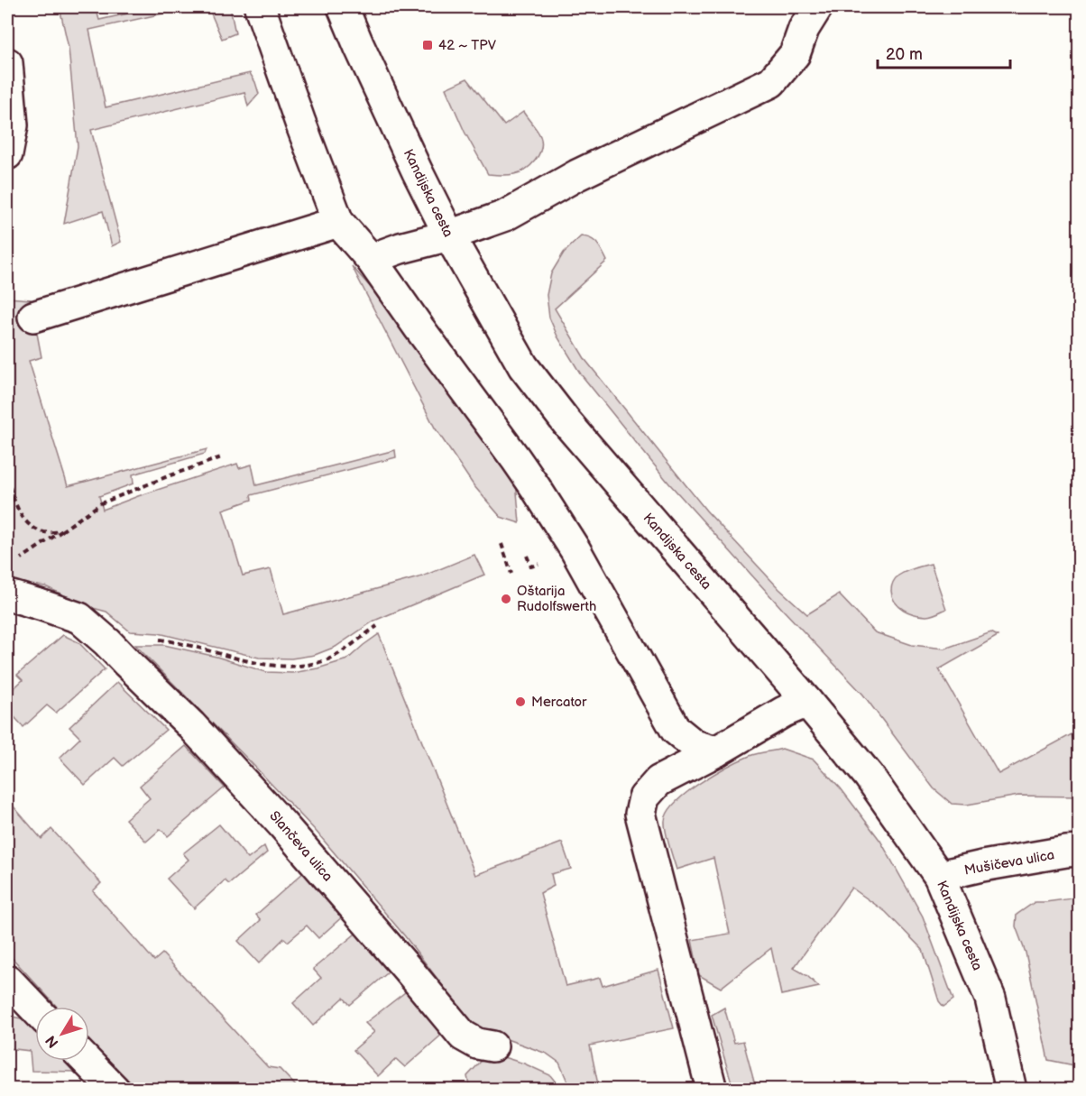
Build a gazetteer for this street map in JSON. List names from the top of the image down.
{
  "streets": {
    "main road": ["Kandijska cesta", "Slančeva ulica", "Mušičeva ulica"]
  },
  "crossings": [
    ["Kandijska cesta", "Mušičeva ulica"]
  ],
  "places": {
    "transit": ["42 ~ TPV"],
    "other": ["Oštarija Rudolfswerth", "Mercator"]
  },
  "scale_bar": "20 m",
  "north": "bottom left"
}
